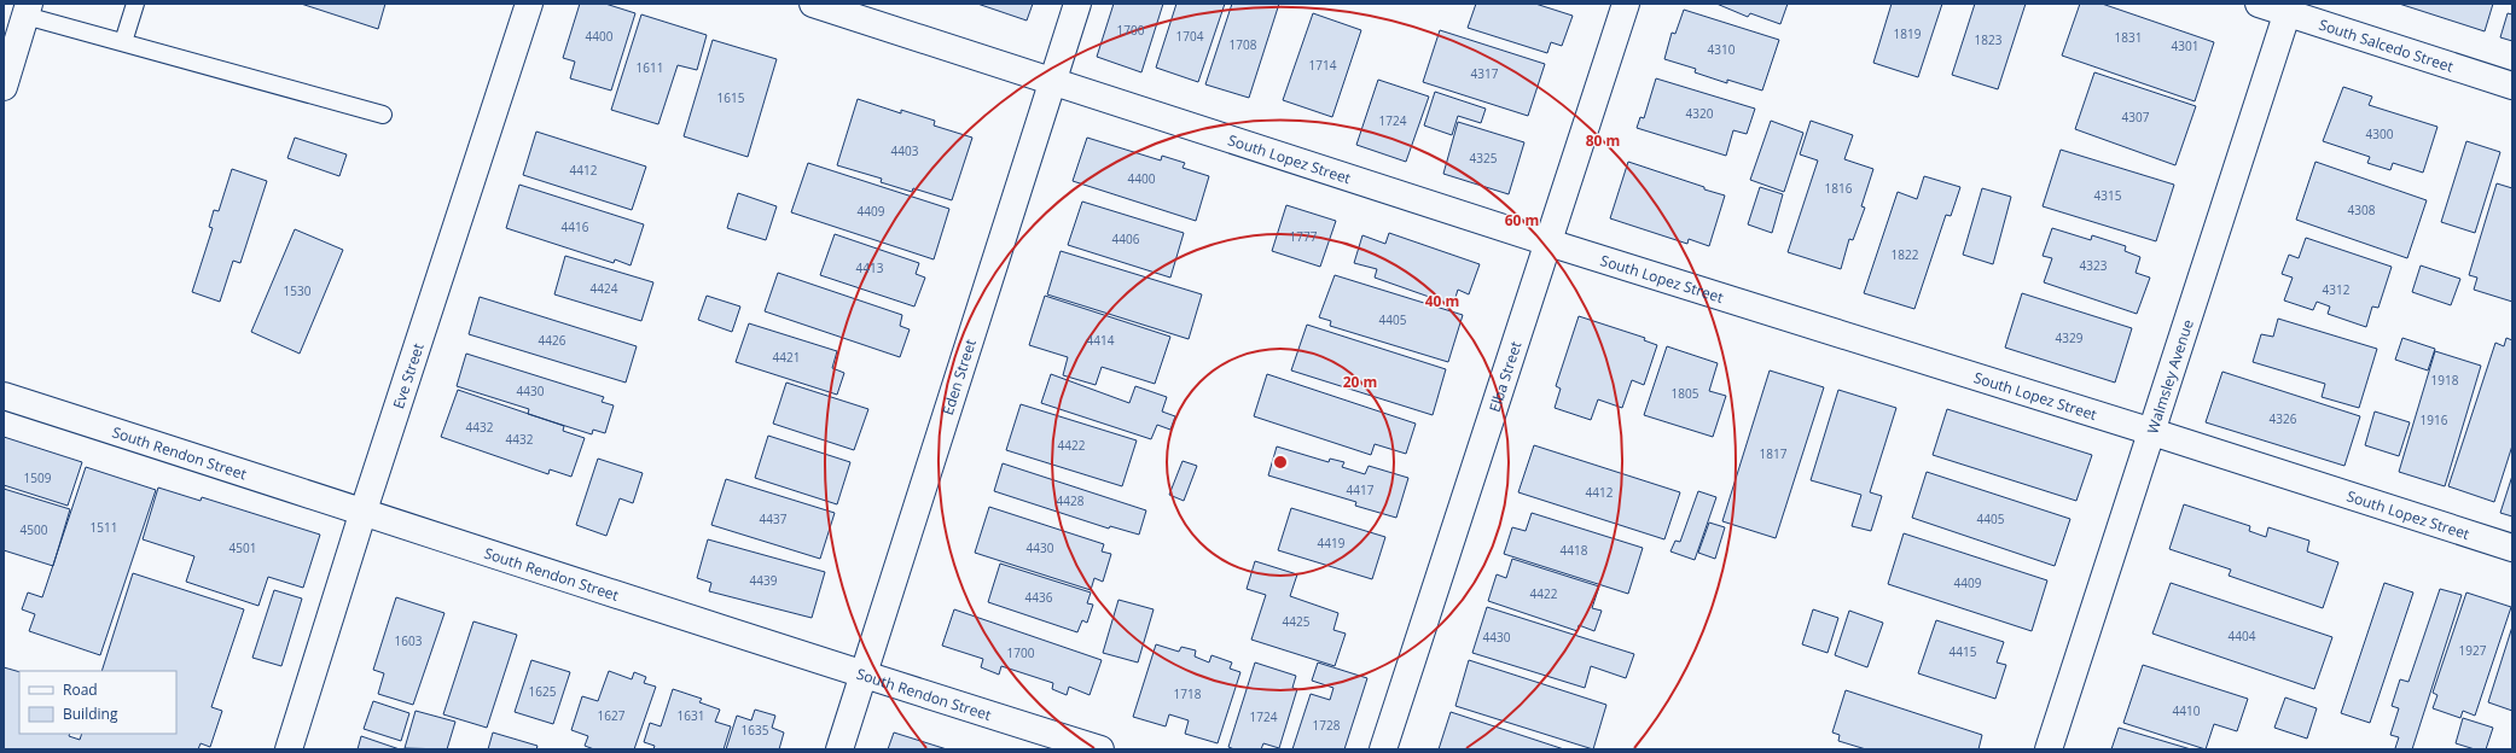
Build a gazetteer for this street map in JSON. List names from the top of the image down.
{
  "streets": {
    "street": [
      "South Salcedo Street",
      "South Lopez Street",
      "Eve Street",
      "Eden Street",
      "Elba Street",
      "Walmsley Avenue",
      "South Rendon Street"
    ]
  },
  "crossings": [
    ["South Salcedo Street", "Walmsley Avenue"],
    ["South Lopez Street", "Eden Street"],
    ["South Lopez Street", "Elba Street"],
    ["South Lopez Street", "Walmsley Avenue"],
    ["Eve Street", "South Rendon Street"],
    ["Eden Street", "South Rendon Street"]
  ],
  "house_numbers": [
    "1700",
    "1819",
    "4400",
    "1704",
    "1831",
    "1823",
    "1708",
    "4301",
    "4310",
    "1714",
    "1611",
    "4317",
    "1615",
    "4320",
    "4307",
    "1724",
    "4300",
    "4403",
    "4325",
    "4412",
    "4400",
    "1816",
    "4315",
    "4308",
    "4409",
    "4416",
    "1777",
    "4406",
    "1822",
    "4323",
    "4413",
    "4424",
    "4312",
    "1530",
    "4405",
    "4329",
    "4426",
    "4414",
    "4421",
    "1918",
    "4430",
    "1805",
    "4326",
    "1916",
    "4432",
    "4432",
    "4422",
    "1817",
    "1509",
    "4417",
    "4412",
    "4428",
    "4437",
    "4405",
    "1511",
    "4500",
    "4419",
    "4501",
    "4430",
    "4418",
    "4439",
    "4409",
    "4422",
    "4436",
    "4425",
    "4404",
    "4430",
    "1603",
    "1927",
    "4415",
    "1700",
    "1625",
    "1718",
    "4410",
    "1627",
    "1631",
    "1724",
    "1728",
    "1635"
  ],
  "legend": ["Road", "Building"],
  "rings": [
    "80 m",
    "60 m",
    "40 m",
    "20 m"
  ]
}
